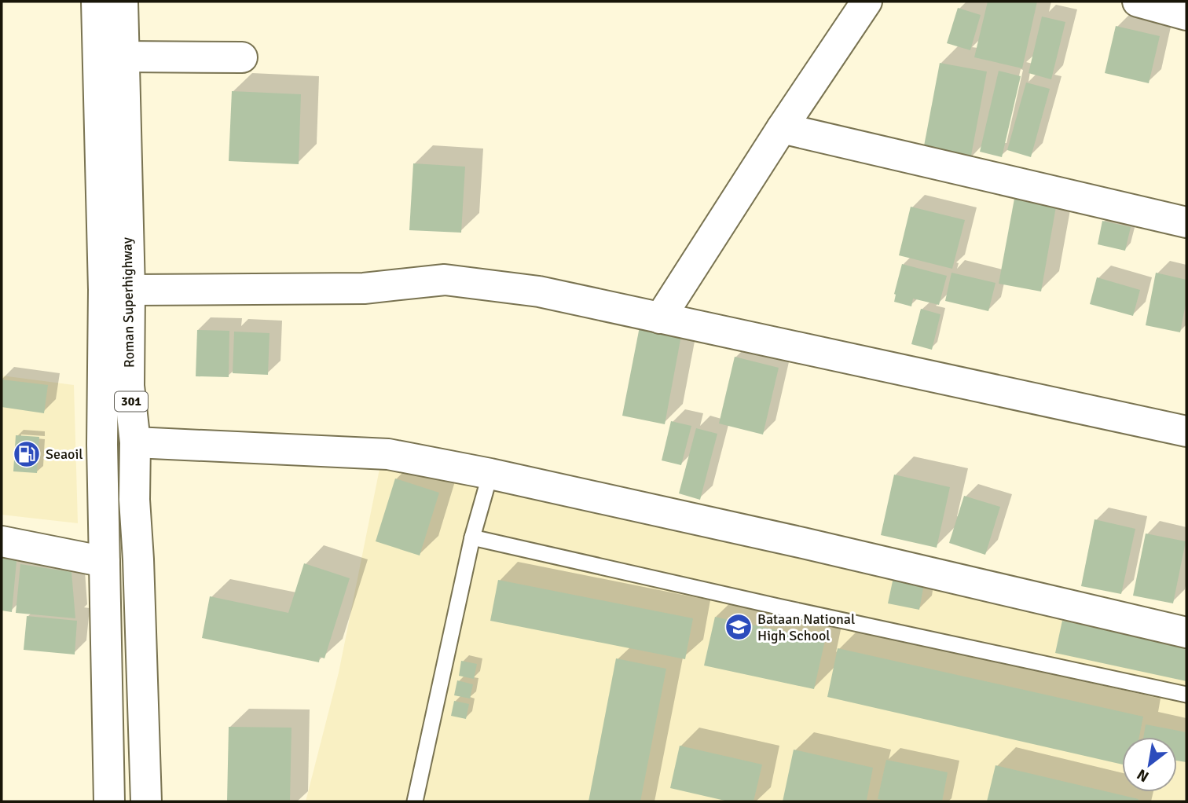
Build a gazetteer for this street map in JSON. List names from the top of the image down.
{
  "streets": {
    "street": ["Roman Superhighway", "301"]
  },
  "places": {
    "fuel station": ["Seaoil"],
    "school or university": ["Bataan National High School"]
  },
  "north": "bottom left"
}
